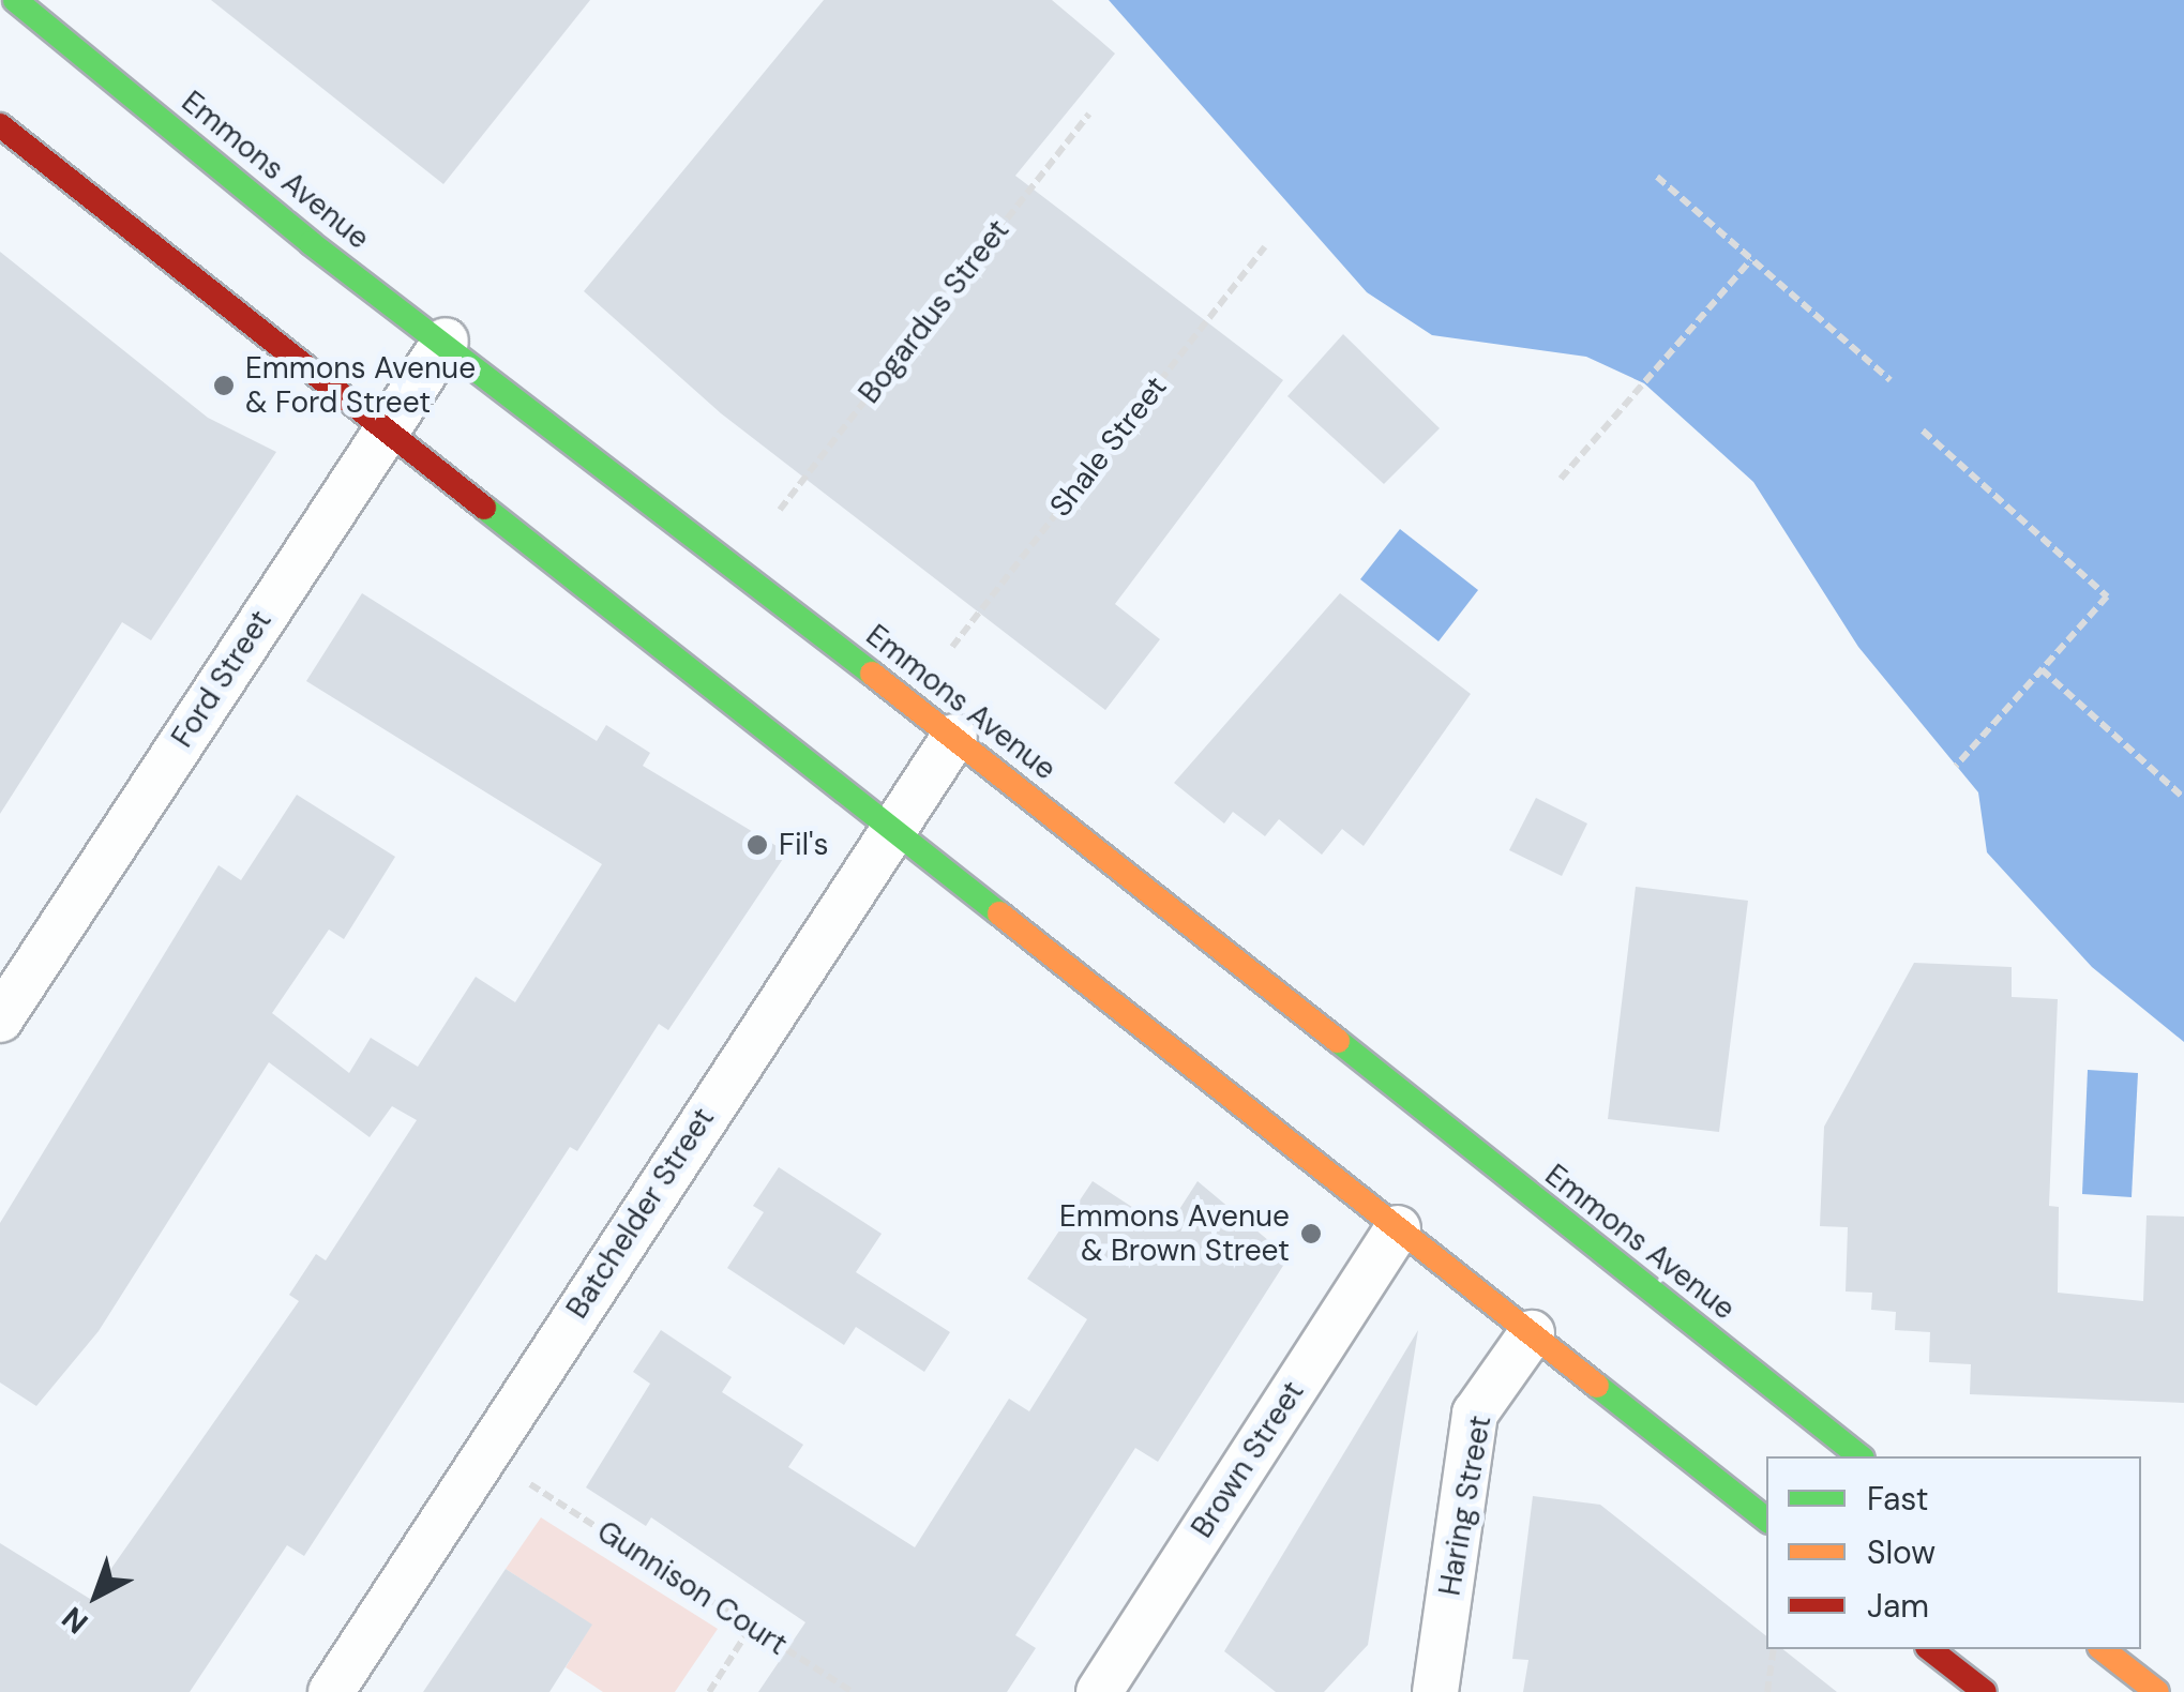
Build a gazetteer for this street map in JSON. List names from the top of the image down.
{
  "streets": {
    "main road": ["Emmons Avenue"],
    "street": [
      "Ford Street",
      "Batchelder Street",
      "Brown Street",
      "Haring Street"
    ],
    "path": ["Bogardus Street", "Shale Street", "Gunnison Court"]
  },
  "crossings": [
    ["Emmons Avenue", "Ford Street"],
    ["Emmons Avenue", "Batchelder Street"]
  ],
  "places": ["Emmons Avenue & Ford Street", "Fil's", "Emmons Avenue & Brown Street"],
  "legend": ["Fast", "Slow", "Jam"],
  "north": "bottom left"
}
